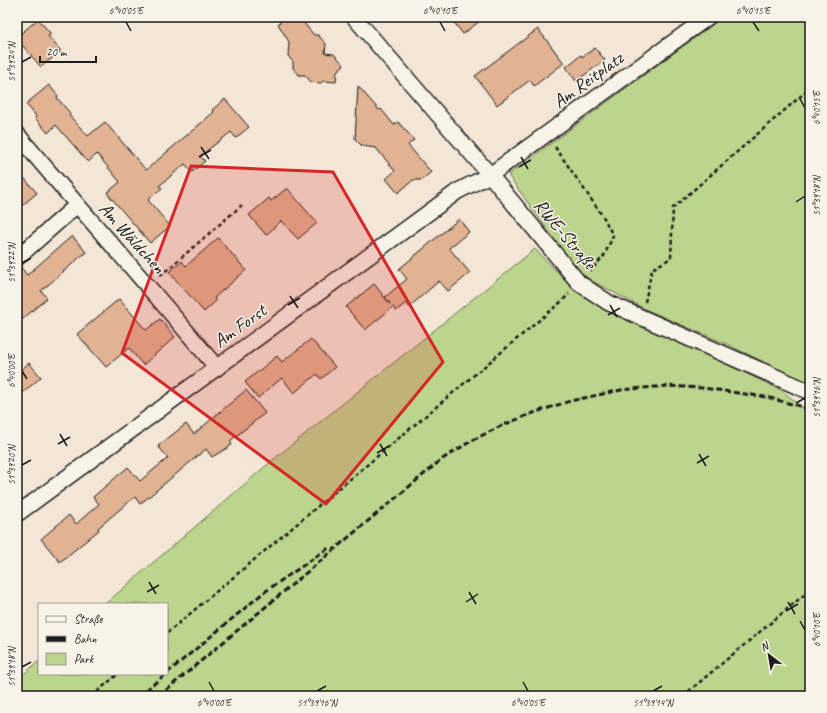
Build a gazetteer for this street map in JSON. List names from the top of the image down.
{
  "streets": {
    "street": [
      "Am Reitplatz",
      "RWE-Straße",
      "Am Wäldchen",
      "Am Forst"
    ]
  },
  "crossings": [
    ["Am Reitplatz", "RWE-Straße"],
    ["Am Reitplatz", "Am Forst"],
    ["RWE-Straße", "Am Forst"],
    ["Am Wäldchen", "Am Forst"]
  ],
  "legend": ["Straße", "Bahn", "Park"],
  "scale_bar": "20 m",
  "north": "top left",
  "coordinates": [
    "6°40'05\"E",
    "6°40'10\"E",
    "6°40'15\"E",
    "51°39'24\"N",
    "51°39'18\"N",
    "51°39'22\"N",
    "6°40'00\"E",
    "51°39'16\"N",
    "51°39'20\"N",
    "51°39'14\"N"
  ]
}
